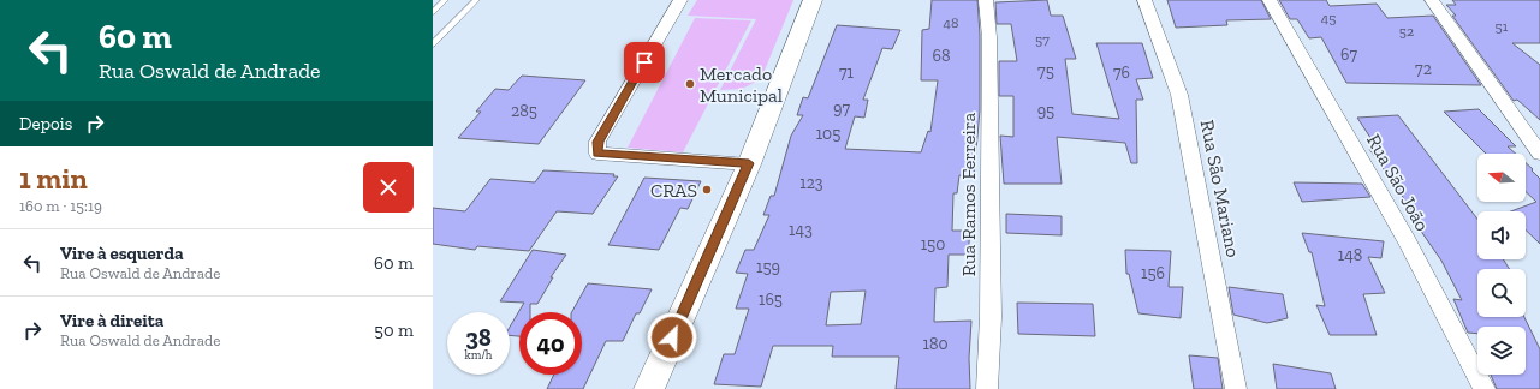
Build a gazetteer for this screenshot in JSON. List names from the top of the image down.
{
  "streets": {
    "street": ["Rua São João", "Rua São Mariano", "Rua Ramos Ferreira"]
  },
  "places": ["Mercado Municipal", "CRAS"],
  "house_numbers": [
    "45",
    "48",
    "51",
    "52",
    "57",
    "67",
    "68",
    "72",
    "75",
    "71",
    "76",
    "97",
    "285",
    "95",
    "105",
    "123",
    "143",
    "150",
    "148",
    "159",
    "156",
    "165",
    "180"
  ],
  "north": "left",
  "page": {
    "turn": ["60 m", "Rua Oswald de Andrade"],
    "then": "Depois",
    "heading": ["1 min", "160 m · 15:19"],
    "list": [
      {
        "name": "Vire à esquerda",
        "note": "Rua Oswald de Andrade",
        "value": "60 m"
      },
      {
        "name": "Vire à direita",
        "note": "Rua Oswald de Andrade",
        "value": "50 m"
      }
    ],
    "speed": "38 km/h",
    "limit": "40"
  }
}
